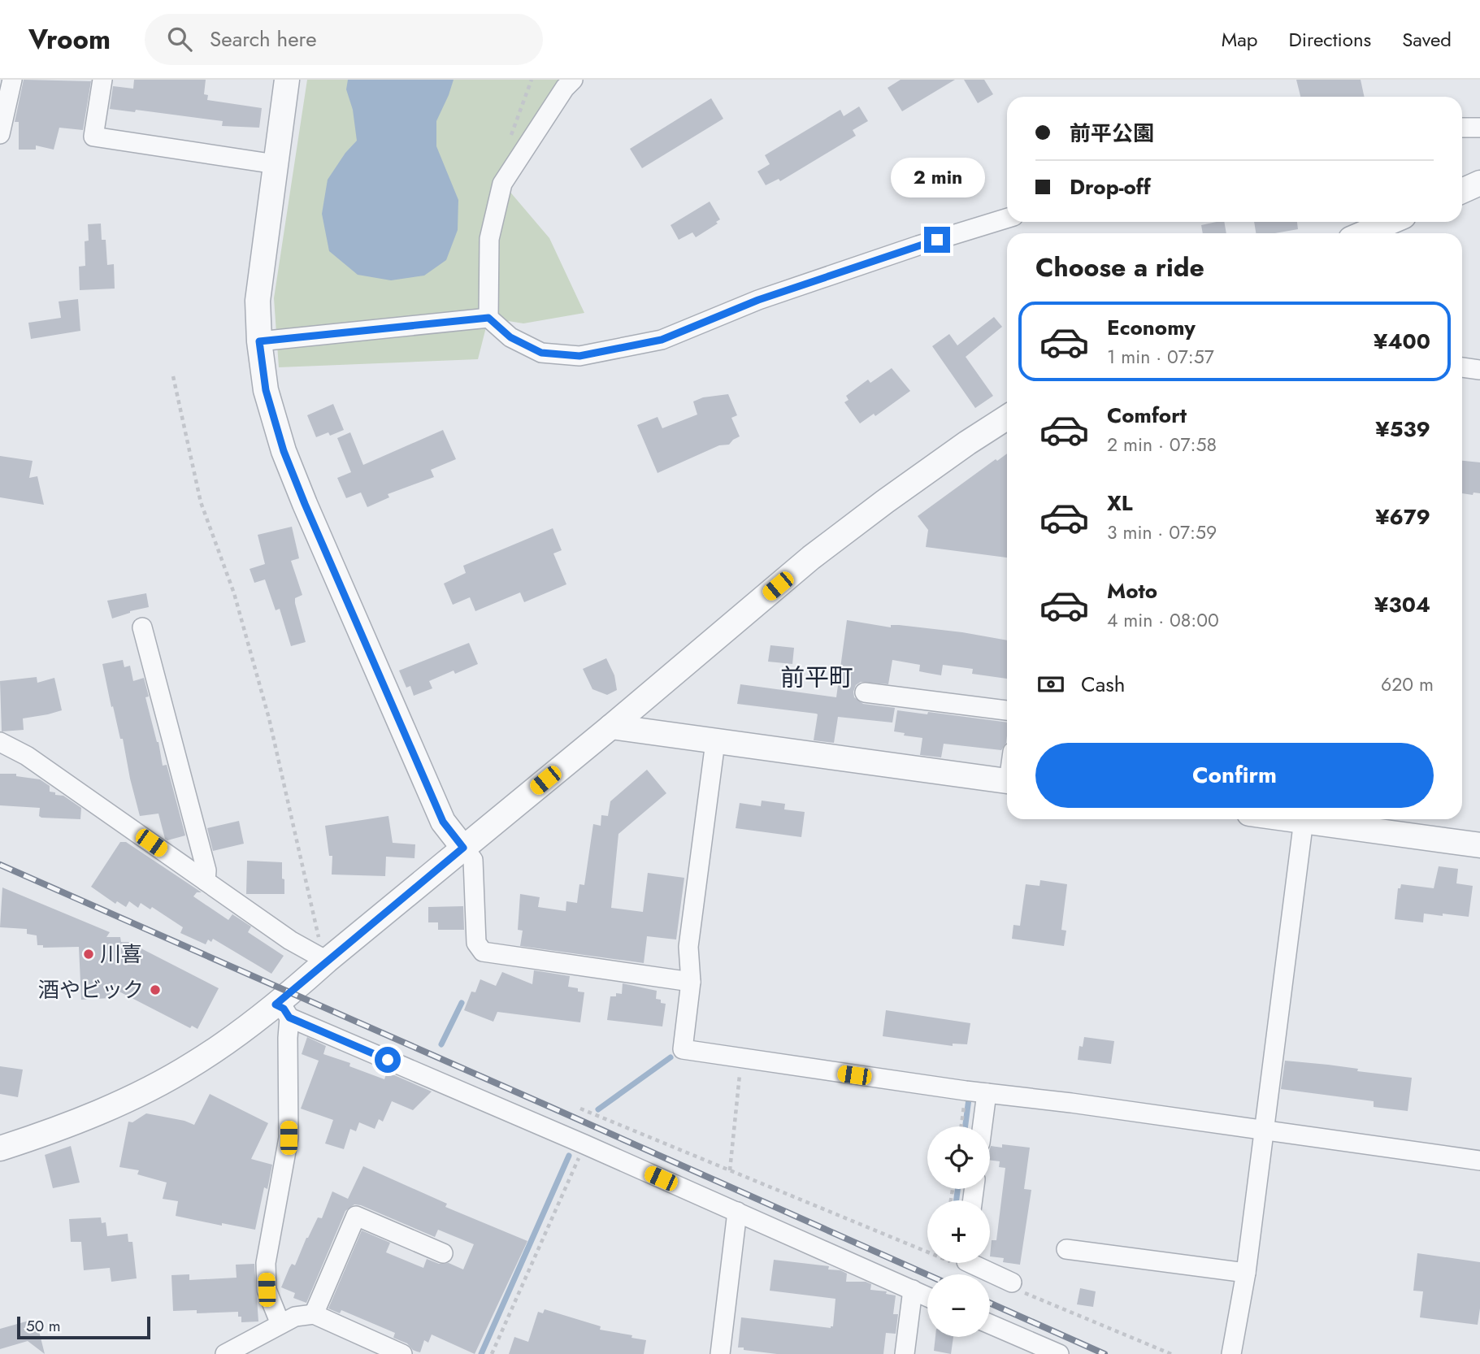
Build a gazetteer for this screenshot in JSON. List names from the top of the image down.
{
  "districts": ["前平町"],
  "places": ["川喜", "酒やビック"],
  "scale_bar": "50 m",
  "page": {
    "header": "Vroom",
    "search": "Search here",
    "nav": ["Map", "Directions", "Saved"],
    "banner": ["前平公園", "Drop-off"],
    "bubble": "2 min",
    "heading": "Choose a ride",
    "list": [
      {
        "name": "Economy",
        "note": "1 min · 07:57",
        "value": "¥400"
      },
      {
        "name": "Comfort",
        "note": "2 min · 07:58",
        "value": "¥539"
      },
      {
        "name": "XL",
        "note": "3 min · 07:59",
        "value": "¥679"
      },
      {
        "name": "Moto",
        "note": "4 min · 08:00",
        "value": "¥304"
      }
    ],
    "pay": ["Cash", "620 m"],
    "buttons": "Confirm",
    "map_buttons": ["+", "−"],
    "scale": "50 m"
  }
}
